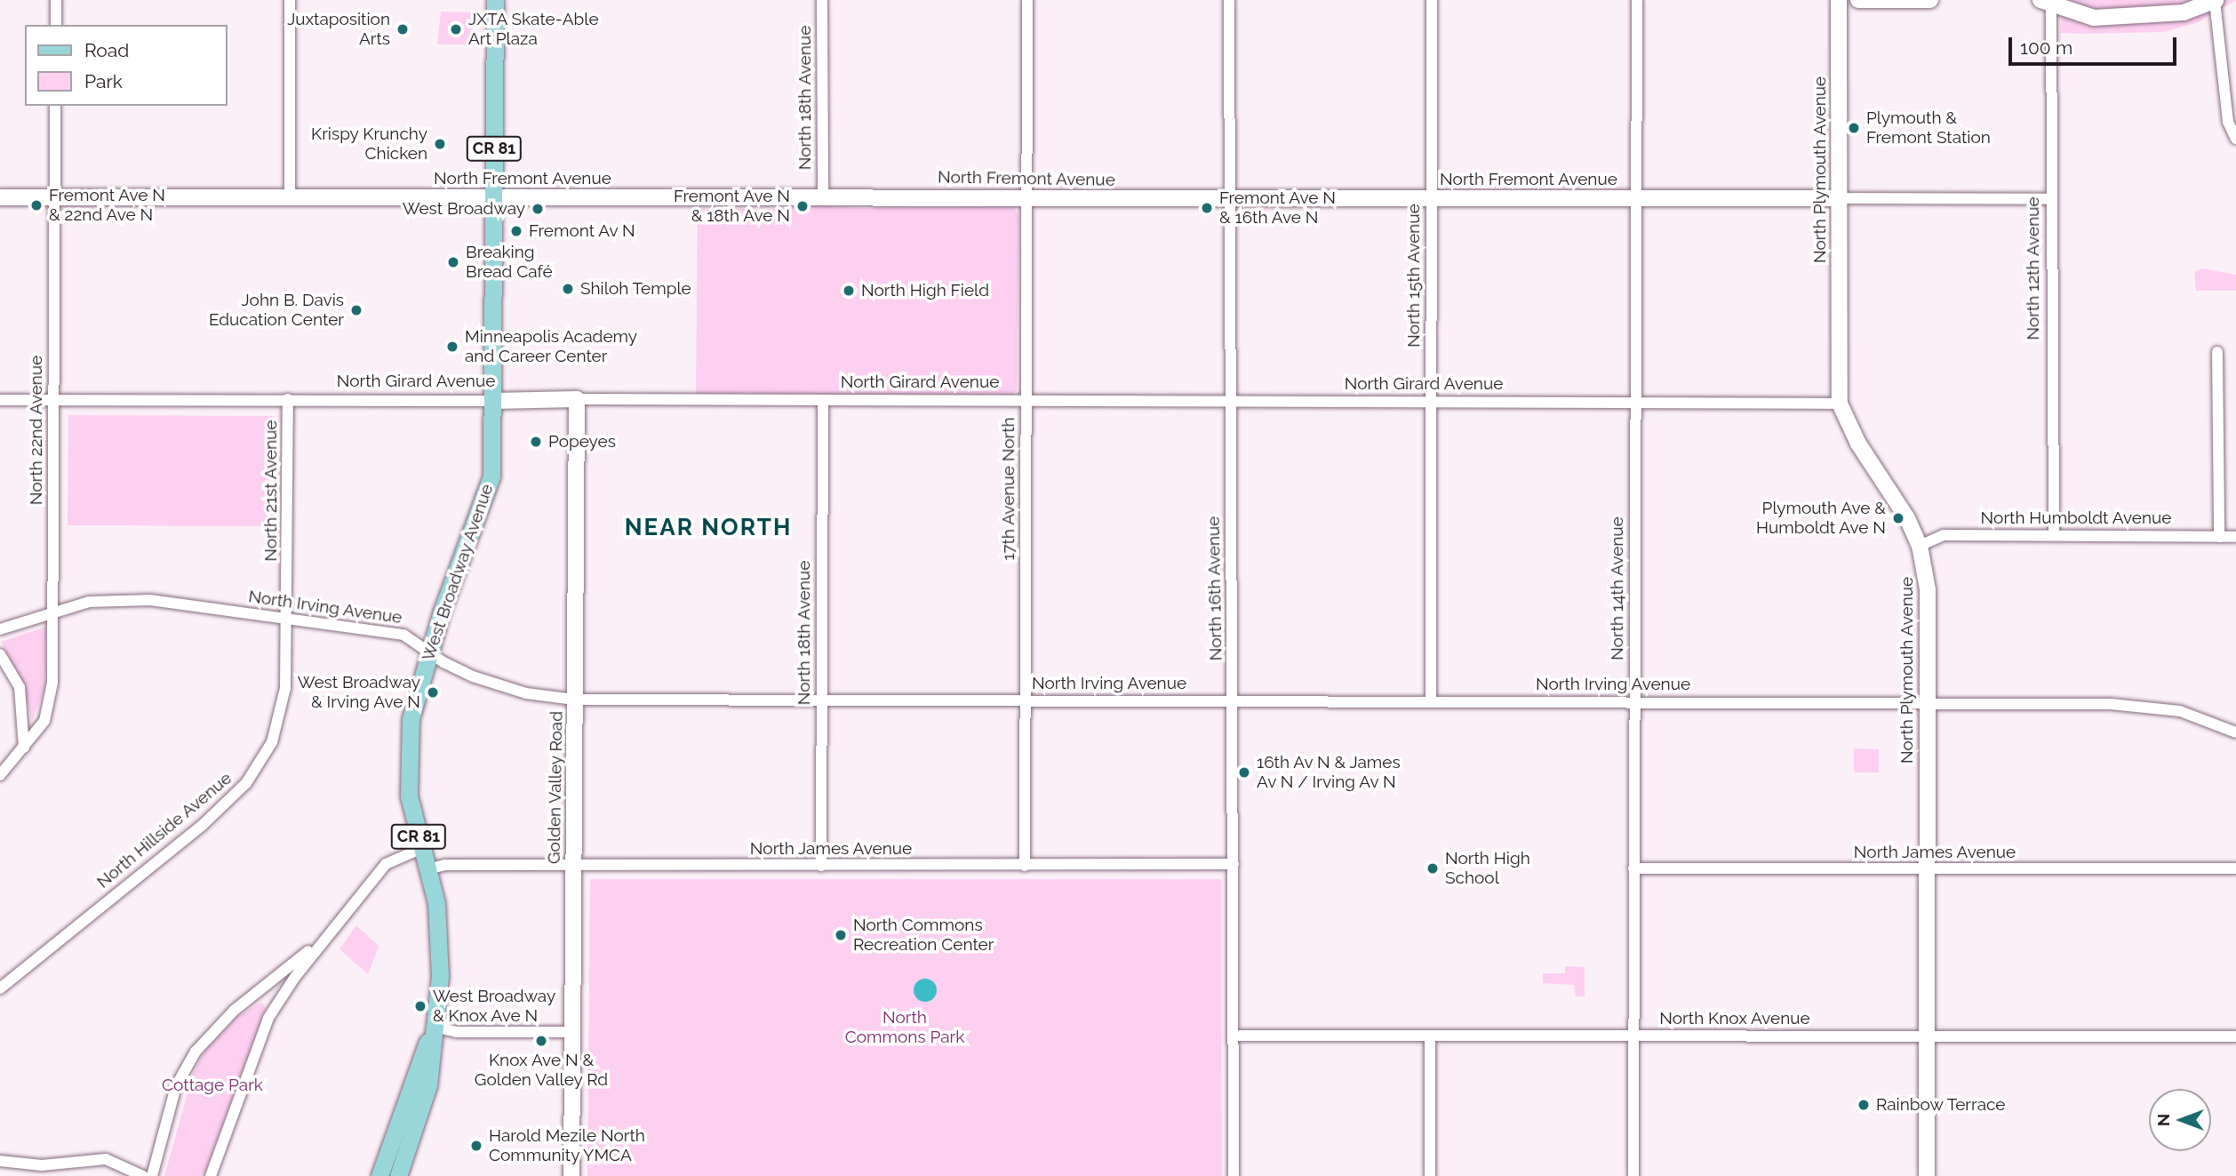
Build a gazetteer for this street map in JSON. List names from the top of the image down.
{
  "streets": {
    "main road": ["CR 81", "West Broadway Avenue"],
    "street": [
      "North 18th Avenue",
      "North Plymouth Avenue",
      "North Fremont Avenue",
      "North 12th Avenue",
      "North 15th Avenue",
      "North Girard Avenue",
      "North 22nd Avenue",
      "17th Avenue North",
      "North 21st Avenue",
      "North Humboldt Avenue",
      "North 16th Avenue",
      "North 14th Avenue",
      "North Irving Avenue",
      "Golden Valley Road",
      "North Hillside Avenue",
      "North James Avenue",
      "North Knox Avenue"
    ]
  },
  "crossings": [
    ["North 18th Avenue", "North Fremont Avenue"],
    ["North 18th Avenue", "North Girard Avenue"],
    ["North 18th Avenue", "North Irving Avenue"],
    ["North 18th Avenue", "North James Avenue"],
    ["North Plymouth Avenue", "North Fremont Avenue"],
    ["North Plymouth Avenue", "North Girard Avenue"],
    ["North Plymouth Avenue", "North Humboldt Avenue"],
    ["North Plymouth Avenue", "North Irving Avenue"],
    ["North Plymouth Avenue", "North James Avenue"],
    ["North Plymouth Avenue", "North Knox Avenue"],
    ["North Fremont Avenue", "North 12th Avenue"],
    ["North Fremont Avenue", "North 15th Avenue"],
    ["North Fremont Avenue", "North 22nd Avenue"],
    ["North Fremont Avenue", "17th Avenue North"],
    ["North Fremont Avenue", "West Broadway Avenue"],
    ["North Fremont Avenue", "North 16th Avenue"],
    ["North Fremont Avenue", "North 14th Avenue"],
    ["North 12th Avenue", "North Humboldt Avenue"],
    ["North 15th Avenue", "North Girard Avenue"],
    ["North 15th Avenue", "North Irving Avenue"],
    ["North Girard Avenue", "North 22nd Avenue"],
    ["North Girard Avenue", "17th Avenue North"],
    ["North Girard Avenue", "North 21st Avenue"],
    ["North Girard Avenue", "West Broadway Avenue"],
    ["North Girard Avenue", "North 16th Avenue"],
    ["North Girard Avenue", "North 14th Avenue"],
    ["North Girard Avenue", "Golden Valley Road"],
    ["North 22nd Avenue", "North Irving Avenue"],
    ["17th Avenue North", "North Irving Avenue"],
    ["17th Avenue North", "North James Avenue"],
    ["North 21st Avenue", "North Irving Avenue"],
    ["North 21st Avenue", "North Hillside Avenue"],
    ["West Broadway Avenue", "North Irving Avenue"],
    ["West Broadway Avenue", "North James Avenue"],
    ["North 16th Avenue", "North Irving Avenue"],
    ["North 16th Avenue", "North James Avenue"],
    ["North 16th Avenue", "North Knox Avenue"],
    ["North 14th Avenue", "North Irving Avenue"],
    ["North 14th Avenue", "North James Avenue"],
    ["North 14th Avenue", "North Knox Avenue"],
    ["North Irving Avenue", "Golden Valley Road"],
    ["North Irving Avenue", "North Hillside Avenue"],
    ["Golden Valley Road", "North James Avenue"]
  ],
  "districts": ["NEAR NORTH"],
  "parks": ["North Commons Park", "Cottage Park"],
  "places": [
    "Juxtaposition Arts",
    "JXTA Skate-Able Art Plaza",
    "Plymouth & Fremont Station",
    "Krispy Krunchy Chicken",
    "Fremont Ave N & 22nd Ave N",
    "Fremont Ave N & 18th Ave N",
    "Fremont Ave N & 16th Ave N",
    "West Broadway",
    "Fremont Av N",
    "Breaking Bread Café",
    "Shiloh Temple",
    "North High Field",
    "John B. Davis Education Center",
    "Minneapolis Academy and Career Center",
    "Popeyes",
    "Plymouth Ave & Humboldt Ave N",
    "West Broadway & Irving Ave N",
    "16th Av N & James Av N / Irving Av N",
    "North High School",
    "North Commons Recreation Center",
    "West Broadway & Knox Ave N",
    "Knox Ave N & Golden Valley Rd",
    "Rainbow Terrace",
    "Harold Mezile North Community YMCA"
  ],
  "legend": ["Road", "Park"],
  "scale_bar": "100 m",
  "north": "left"
}
